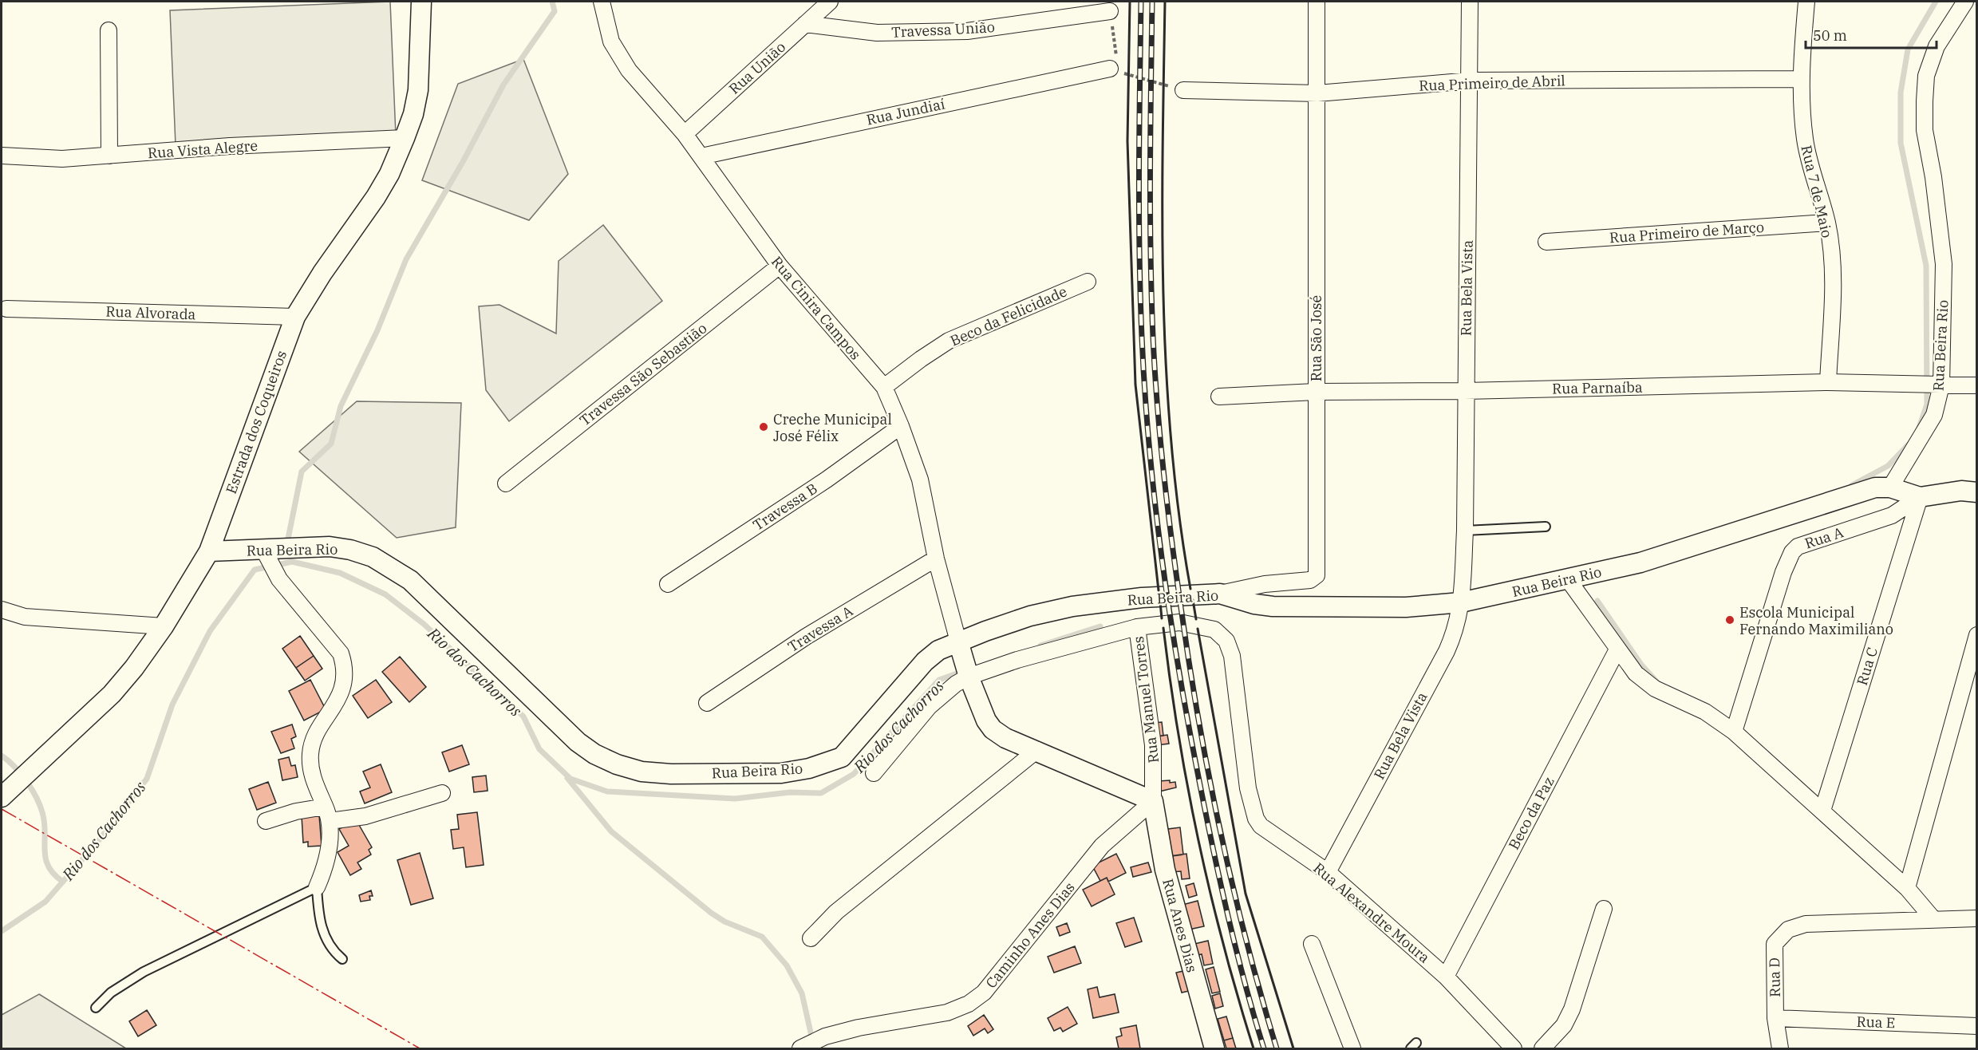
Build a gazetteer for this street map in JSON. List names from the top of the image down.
{
  "streets": {
    "street": [
      "Travessa União",
      "Rua União",
      "Rua Primeiro de Abril",
      "Rua Jundiaí",
      "Rua Vista Alegre",
      "Rua 7 de Maio",
      "Rua Primeiro de Março",
      "Rua Bela Vista",
      "Rua Cinira Campos",
      "Rua Alvorada",
      "Beco da Felicidade",
      "Rua São José",
      "Rua Beira Rio",
      "Travessa São Sebastião",
      "Rua Parnaíba",
      "Estrada dos Coqueiros",
      "Travessa B",
      "Rua A",
      "Travessa A",
      "Rua C",
      "Rua Manuel Torres",
      "Beco da Paz",
      "Rua Alexandre Moura",
      "Rua Anes Dias",
      "Caminho Anes Dias",
      "Rua D",
      "Rua E"
    ]
  },
  "crossings": [
    ["Travessa União", "Rua União"],
    ["Rua União", "Rua Cinira Campos"],
    ["Rua Primeiro de Abril", "Rua 7 de Maio"],
    ["Rua Primeiro de Abril", "Rua Bela Vista"],
    ["Rua Primeiro de Abril", "Rua São José"],
    ["Rua Jundiaí", "Rua Cinira Campos"],
    ["Rua Vista Alegre", "Estrada dos Coqueiros"],
    ["Rua 7 de Maio", "Rua Primeiro de Março"],
    ["Rua 7 de Maio", "Rua Parnaíba"],
    ["Rua Bela Vista", "Rua Beira Rio"],
    ["Rua Bela Vista", "Rua Parnaíba"],
    ["Rua Bela Vista", "Rua Alexandre Moura"],
    ["Rua Cinira Campos", "Beco da Felicidade"],
    ["Rua Cinira Campos", "Rua Beira Rio"],
    ["Rua Cinira Campos", "Travessa São Sebastião"],
    ["Rua Cinira Campos", "Travessa B"],
    ["Rua Cinira Campos", "Travessa A"],
    ["Rua Alvorada", "Estrada dos Coqueiros"],
    ["Rua São José", "Rua Beira Rio"],
    ["Rua São José", "Rua Parnaíba"],
    ["Rua Beira Rio", "Rua Parnaíba"],
    ["Rua Beira Rio", "Estrada dos Coqueiros"],
    ["Rua A", "Rua C"],
    ["Rua Manuel Torres", "Rua Alexandre Moura"],
    ["Rua Manuel Torres", "Rua Anes Dias"],
    ["Rua Manuel Torres", "Caminho Anes Dias"],
    ["Beco da Paz", "Rua Alexandre Moura"],
    ["Rua Anes Dias", "Caminho Anes Dias"],
    ["Rua D", "Rua E"]
  ],
  "water": ["Rio dos Cachorros"],
  "places": ["Creche Municipal José Félix", "Escola Municipal Fernando Maximiliano"],
  "scale_bar": "50 m"
}
